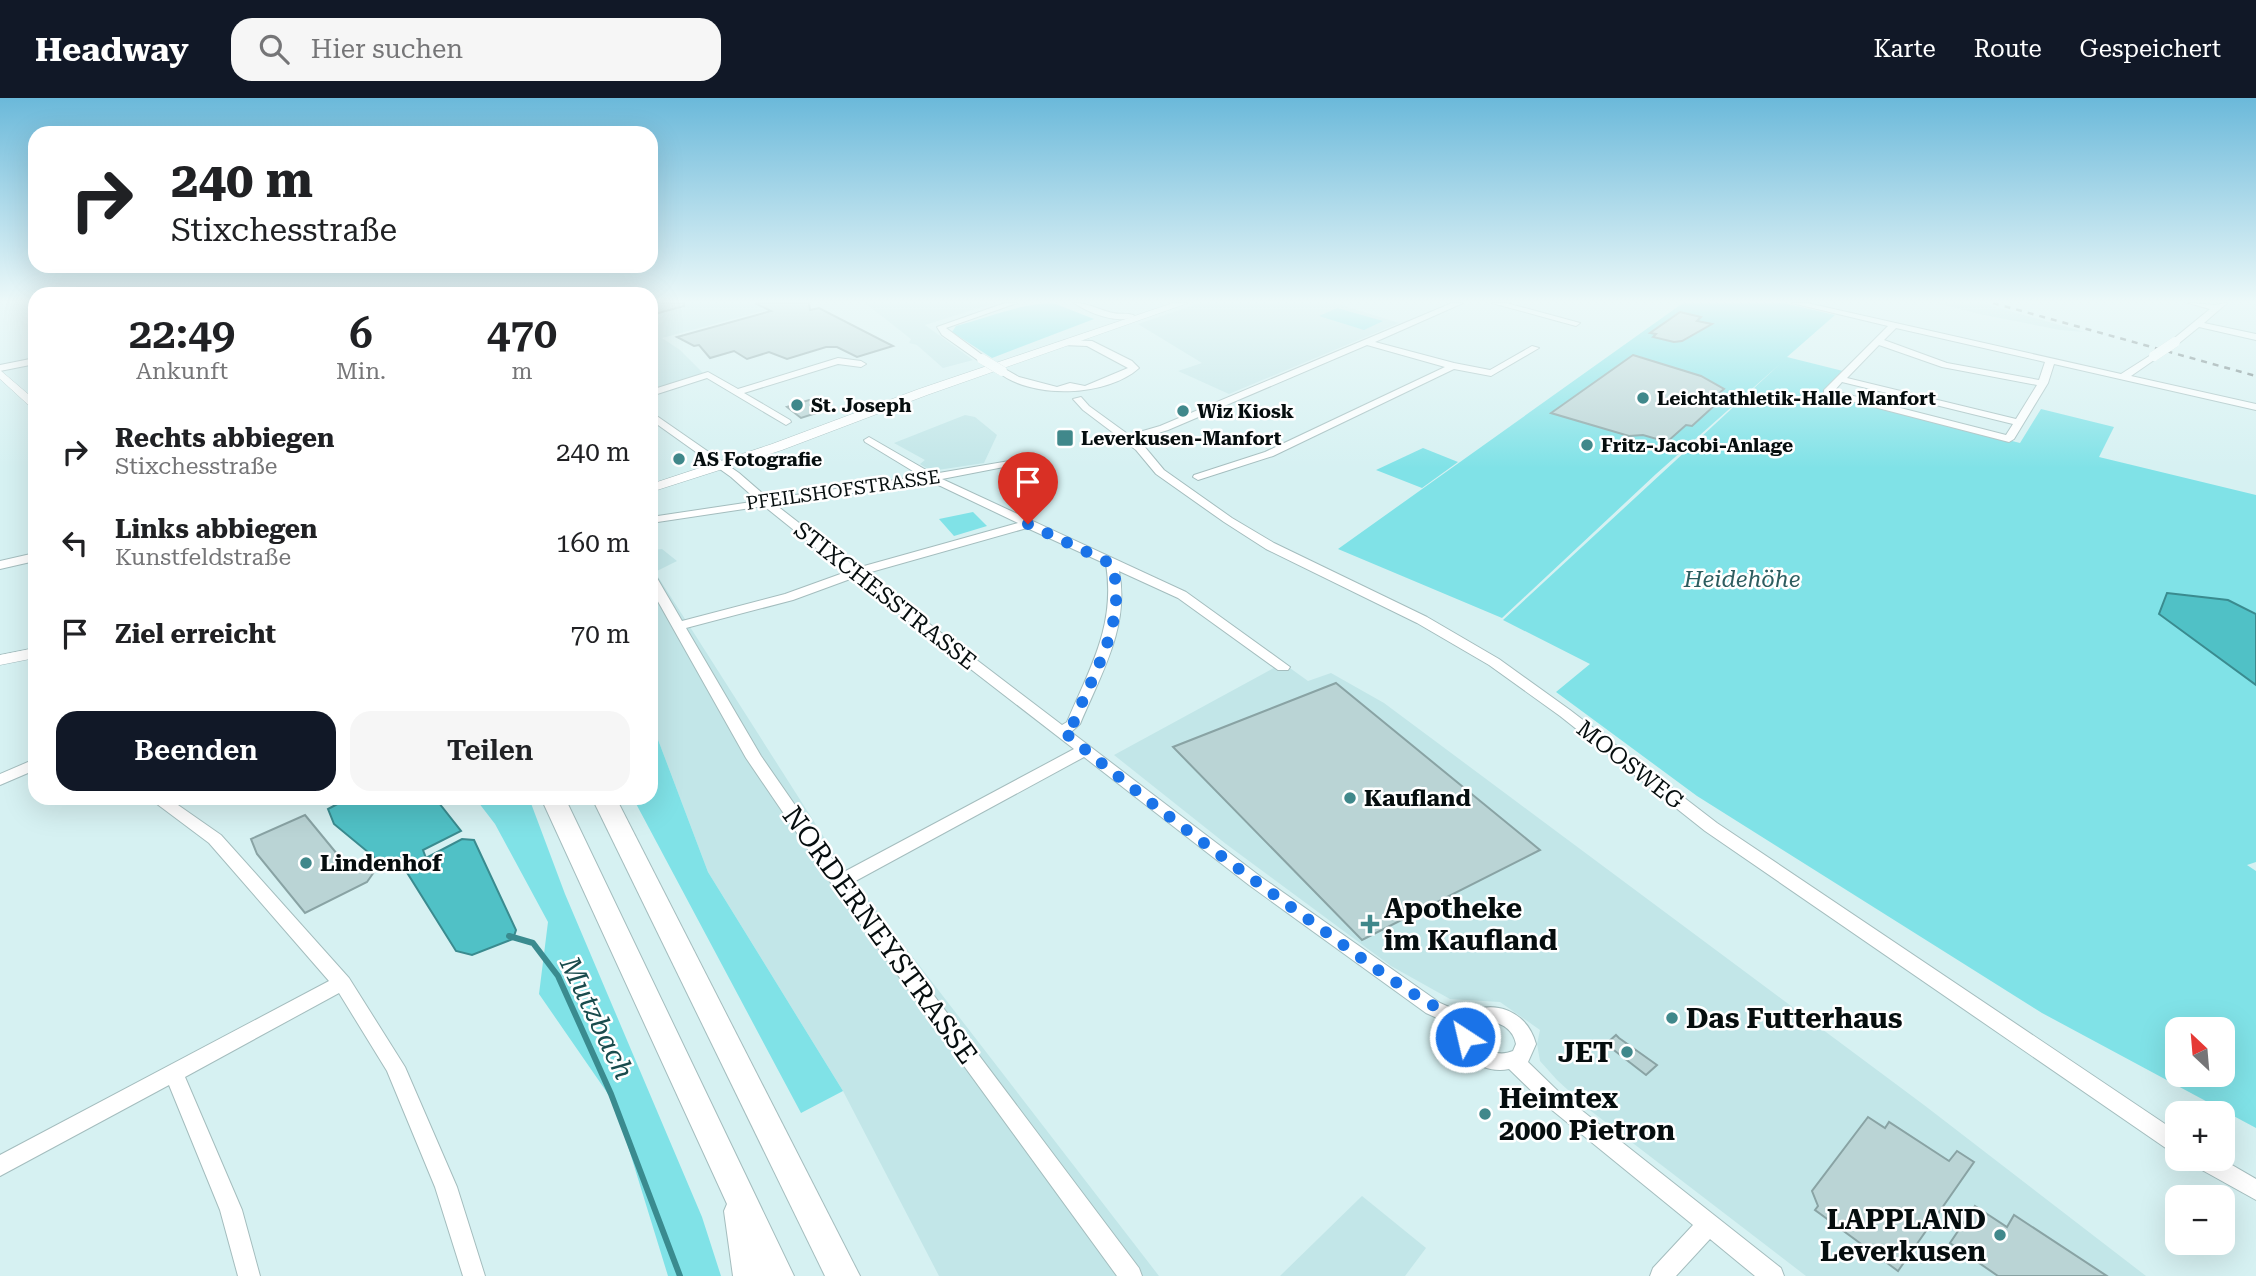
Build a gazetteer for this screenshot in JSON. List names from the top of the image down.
{
  "streets": {
    "street": [
      "PFEILSHOFSTRASSE",
      "STIXCHESSTRASSE",
      "MOOSWEG",
      "NORDERNEYSTRASSE"
    ]
  },
  "crossings": [
    ["PFEILSHOFSTRASSE", "STIXCHESSTRASSE"]
  ],
  "water": ["Mutzbach"],
  "parks": ["Heidehöhe"],
  "places": {
    "other": [
      "Leichtathletik-Halle Manfort",
      "St. Joseph",
      "Wiz Kiosk",
      "Fritz-Jacobi-Anlage",
      "AS Fotografie",
      "Kaufland",
      "Lindenhof",
      "Das Futterhaus",
      "JET",
      "Heimtex 2000 Pietron",
      "LAPPLAND Leverkusen"
    ],
    "transit": ["Leverkusen-Manfort"],
    "health": ["Apotheke im Kaufland"]
  },
  "north": "top left",
  "page": {
    "header": "Headway",
    "search": "Hier suchen",
    "nav": ["Karte", "Route", "Gespeichert"],
    "turn": ["240 m", "Stixchesstraße"],
    "eta": [
      "22:49",
      "Ankunft",
      "6",
      "Min.",
      "470",
      "m"
    ],
    "list": [
      {
        "name": "Rechts abbiegen",
        "note": "Stixchesstraße",
        "value": "240 m"
      },
      {
        "name": "Links abbiegen",
        "note": "Kunstfeldstraße",
        "value": "160 m"
      },
      {
        "name": "Ziel erreicht",
        "value": "70 m"
      }
    ],
    "buttons": ["Beenden", "Teilen"],
    "map_buttons": ["+", "−"]
  }
}
